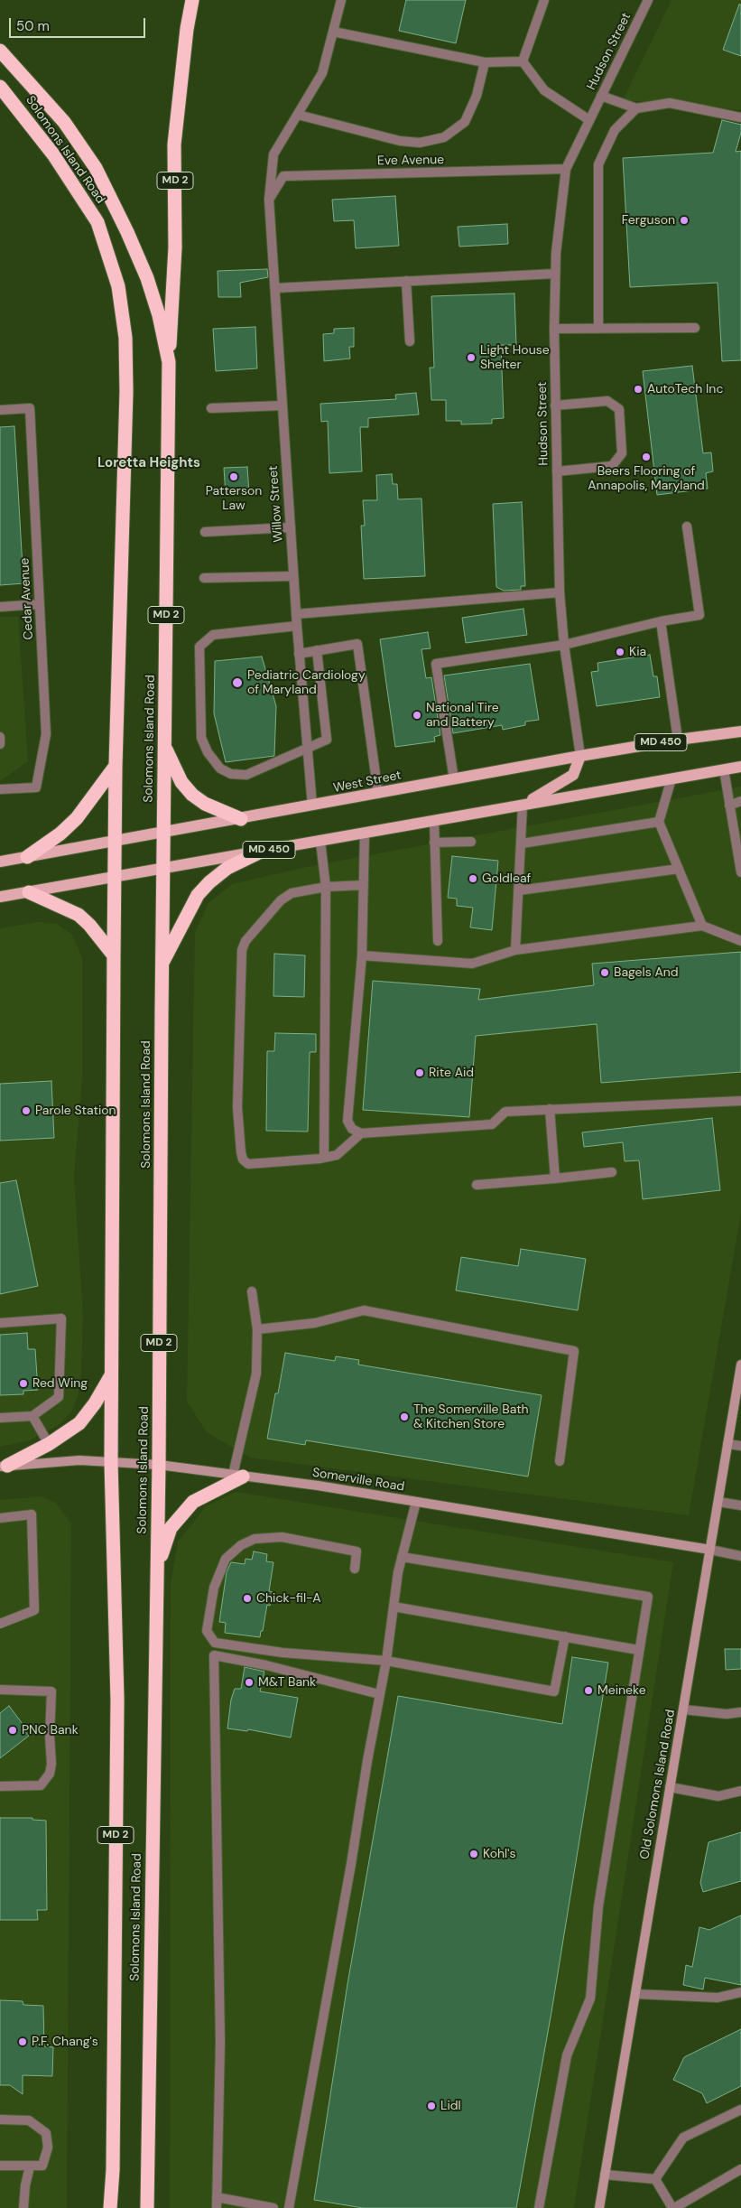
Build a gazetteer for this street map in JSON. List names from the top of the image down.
{
  "streets": {
    "highway": ["Solomons Island Road", "MD 2"],
    "main road": [
      "MD 450",
      "West Street",
      "Somerville Road",
      "Old Solomons Island Road"
    ],
    "street": [
      "Hudson Street",
      "Eve Avenue",
      "Willow Street",
      "Cedar Avenue"
    ]
  },
  "crossings": [
    ["Hudson Street", "Eve Avenue"],
    ["Hudson Street", "West Street"],
    ["Solomons Island Road", "MD 2"],
    ["Solomons Island Road", "MD 450"],
    ["Solomons Island Road", "West Street"],
    ["Solomons Island Road", "Somerville Road"],
    ["Eve Avenue", "Willow Street"],
    ["Willow Street", "West Street"],
    ["Somerville Road", "Old Solomons Island Road"]
  ],
  "districts": ["Loretta Heights"],
  "places": [
    "Ferguson",
    "Light House Shelter",
    "AutoTech Inc",
    "Beers Flooring of Annapolis, Maryland",
    "Patterson Law",
    "Kia",
    "Pediatric Cardiology of Maryland",
    "National Tire and Battery",
    "Goldleaf",
    "Bagels And",
    "Rite Aid",
    "Parole Station",
    "Red Wing",
    "The Somerville Bath & Kitchen Store",
    "Chick-fil-A",
    "M&T Bank",
    "Meineke",
    "PNC Bank",
    "Kohl's",
    "P.F. Chang's",
    "Lidl"
  ],
  "scale_bar": "50 m"
}
